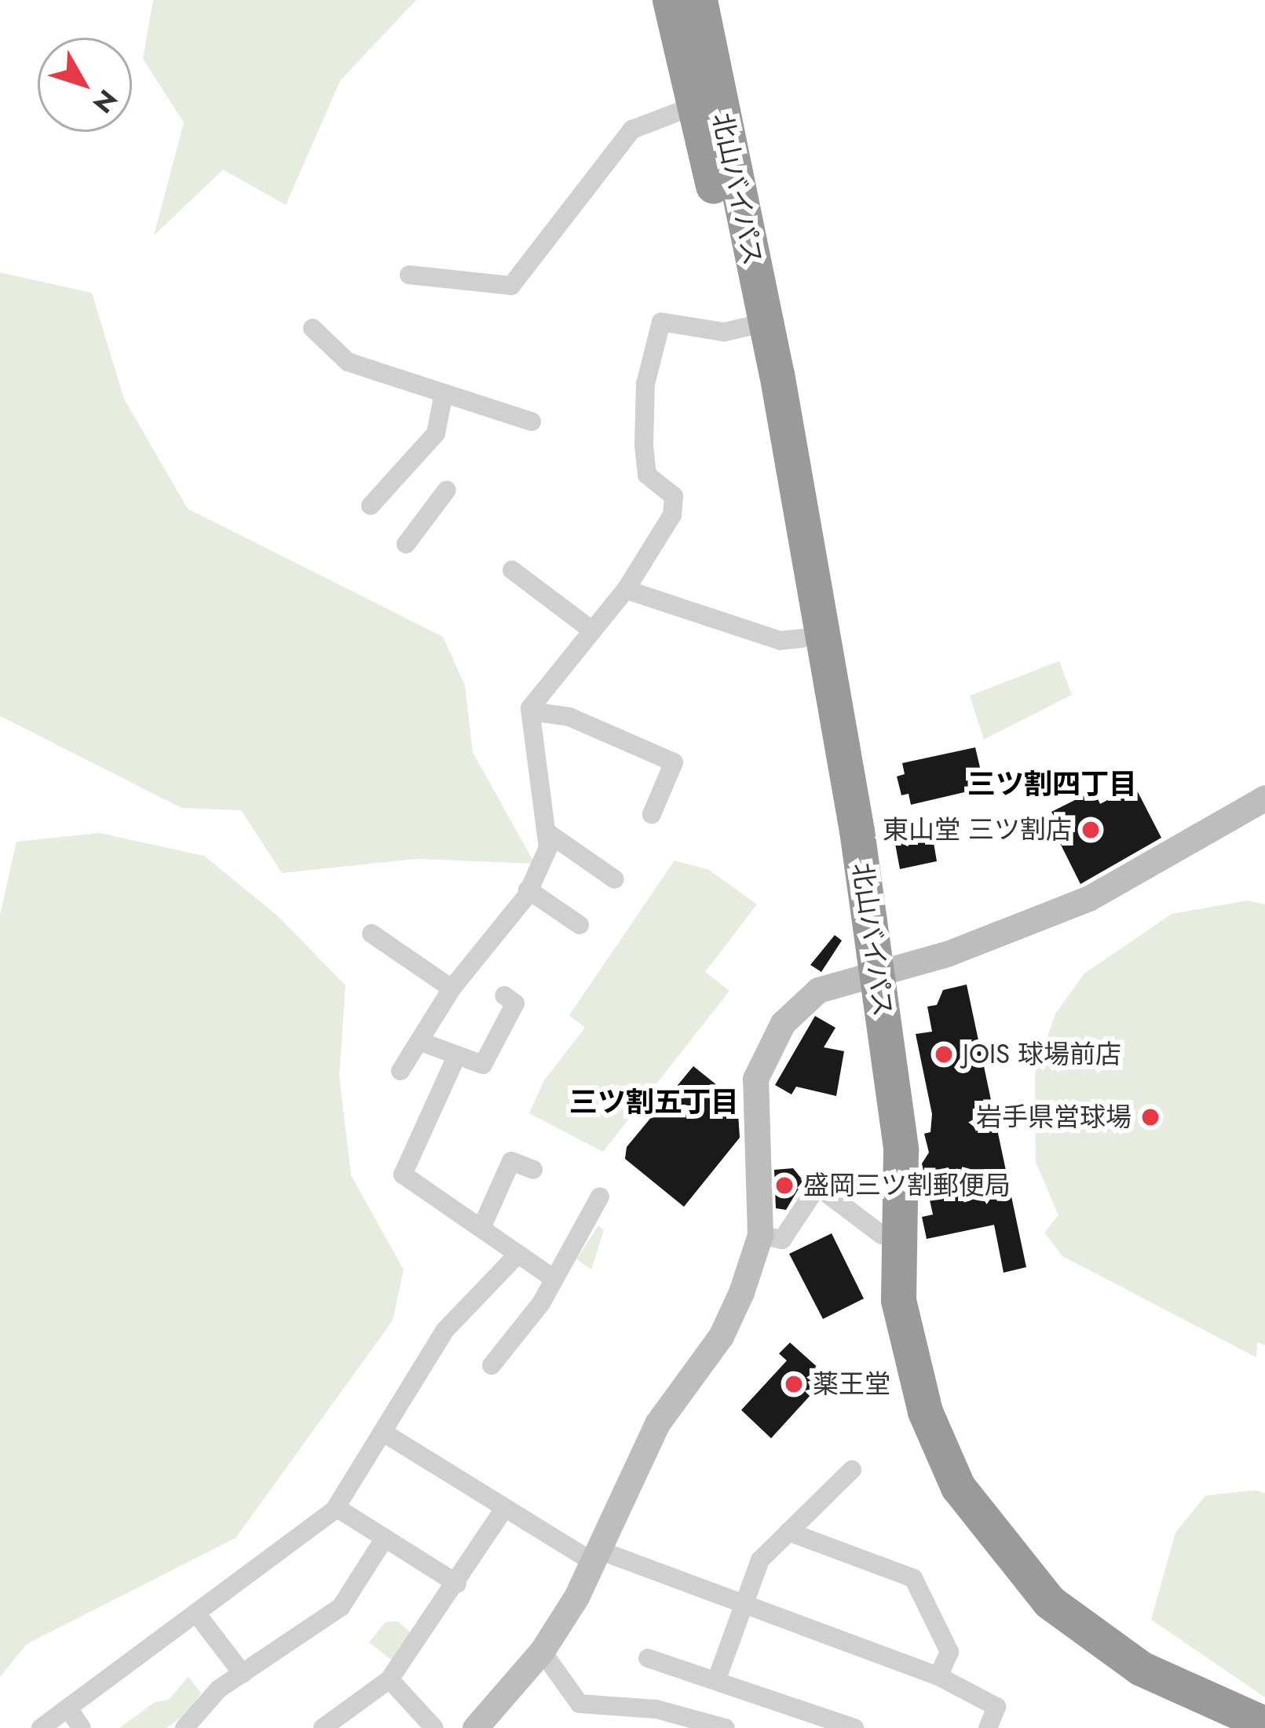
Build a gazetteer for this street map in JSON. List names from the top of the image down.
{
  "streets": {
    "highway": ["北山バイパス"]
  },
  "districts": ["三ツ割四丁目", "三ツ割五丁目"],
  "places": [
    "東山堂 三ツ割店",
    "JOIS 球場前店",
    "岩手県営球場",
    "盛岡三ツ割郵便局",
    "薬王堂"
  ],
  "north": "bottom right"
}
